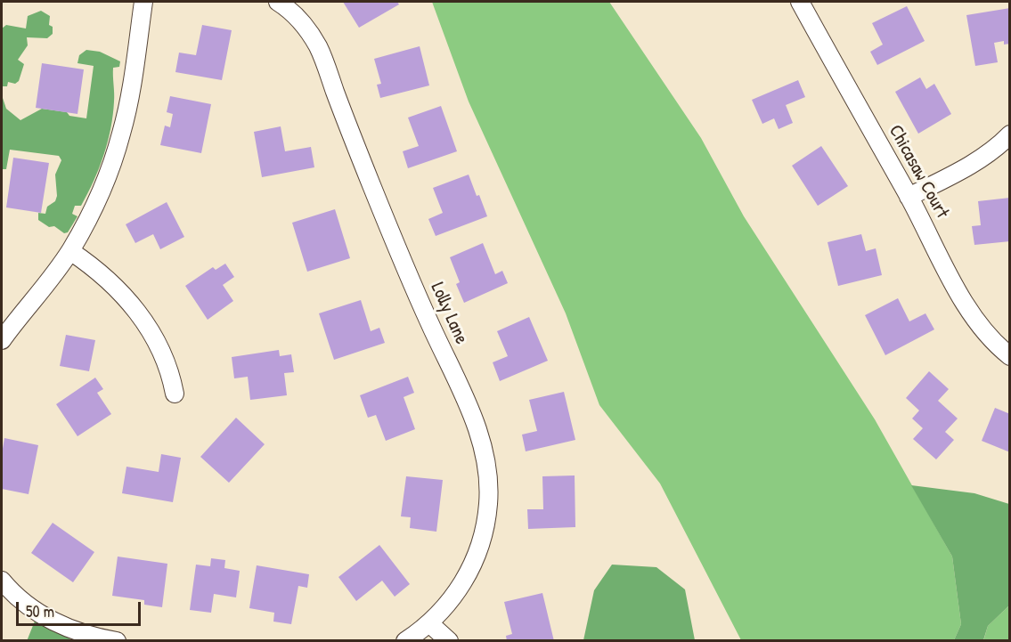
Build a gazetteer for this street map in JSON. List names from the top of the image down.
{
  "streets": {
    "street": ["Chicasaw Court", "Lolly Lane"]
  },
  "scale_bar": "50 m"
}
